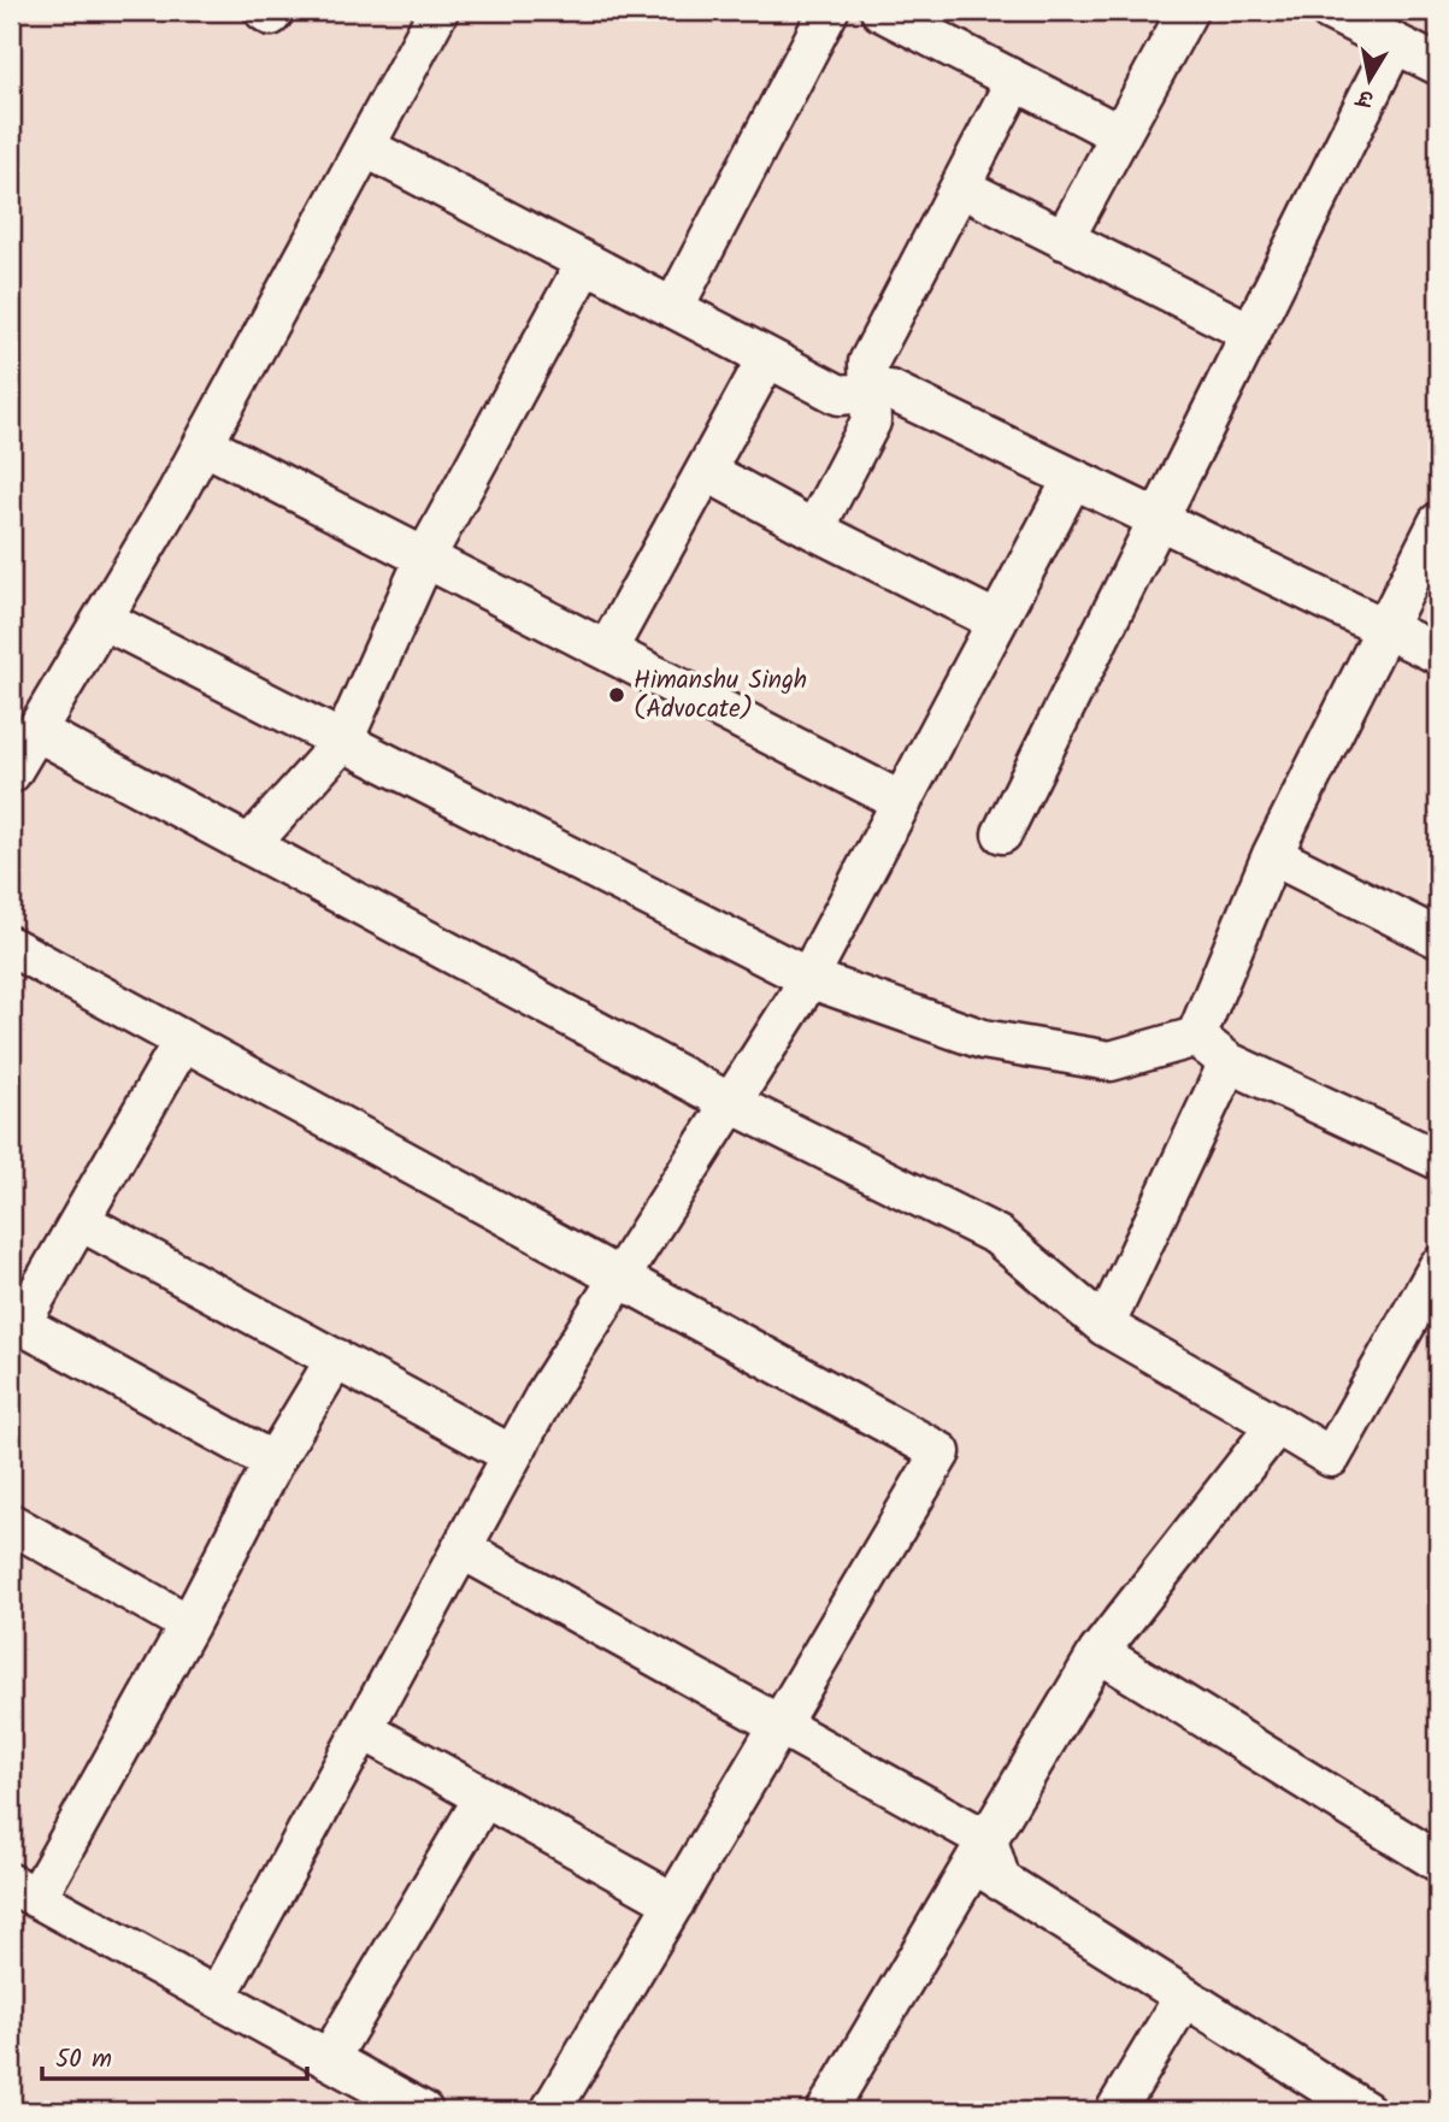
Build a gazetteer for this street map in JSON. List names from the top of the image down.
{
  "places": ["Himanshu Singh (Advocate)"],
  "scale_bar": "50 m",
  "north": "bottom"
}
